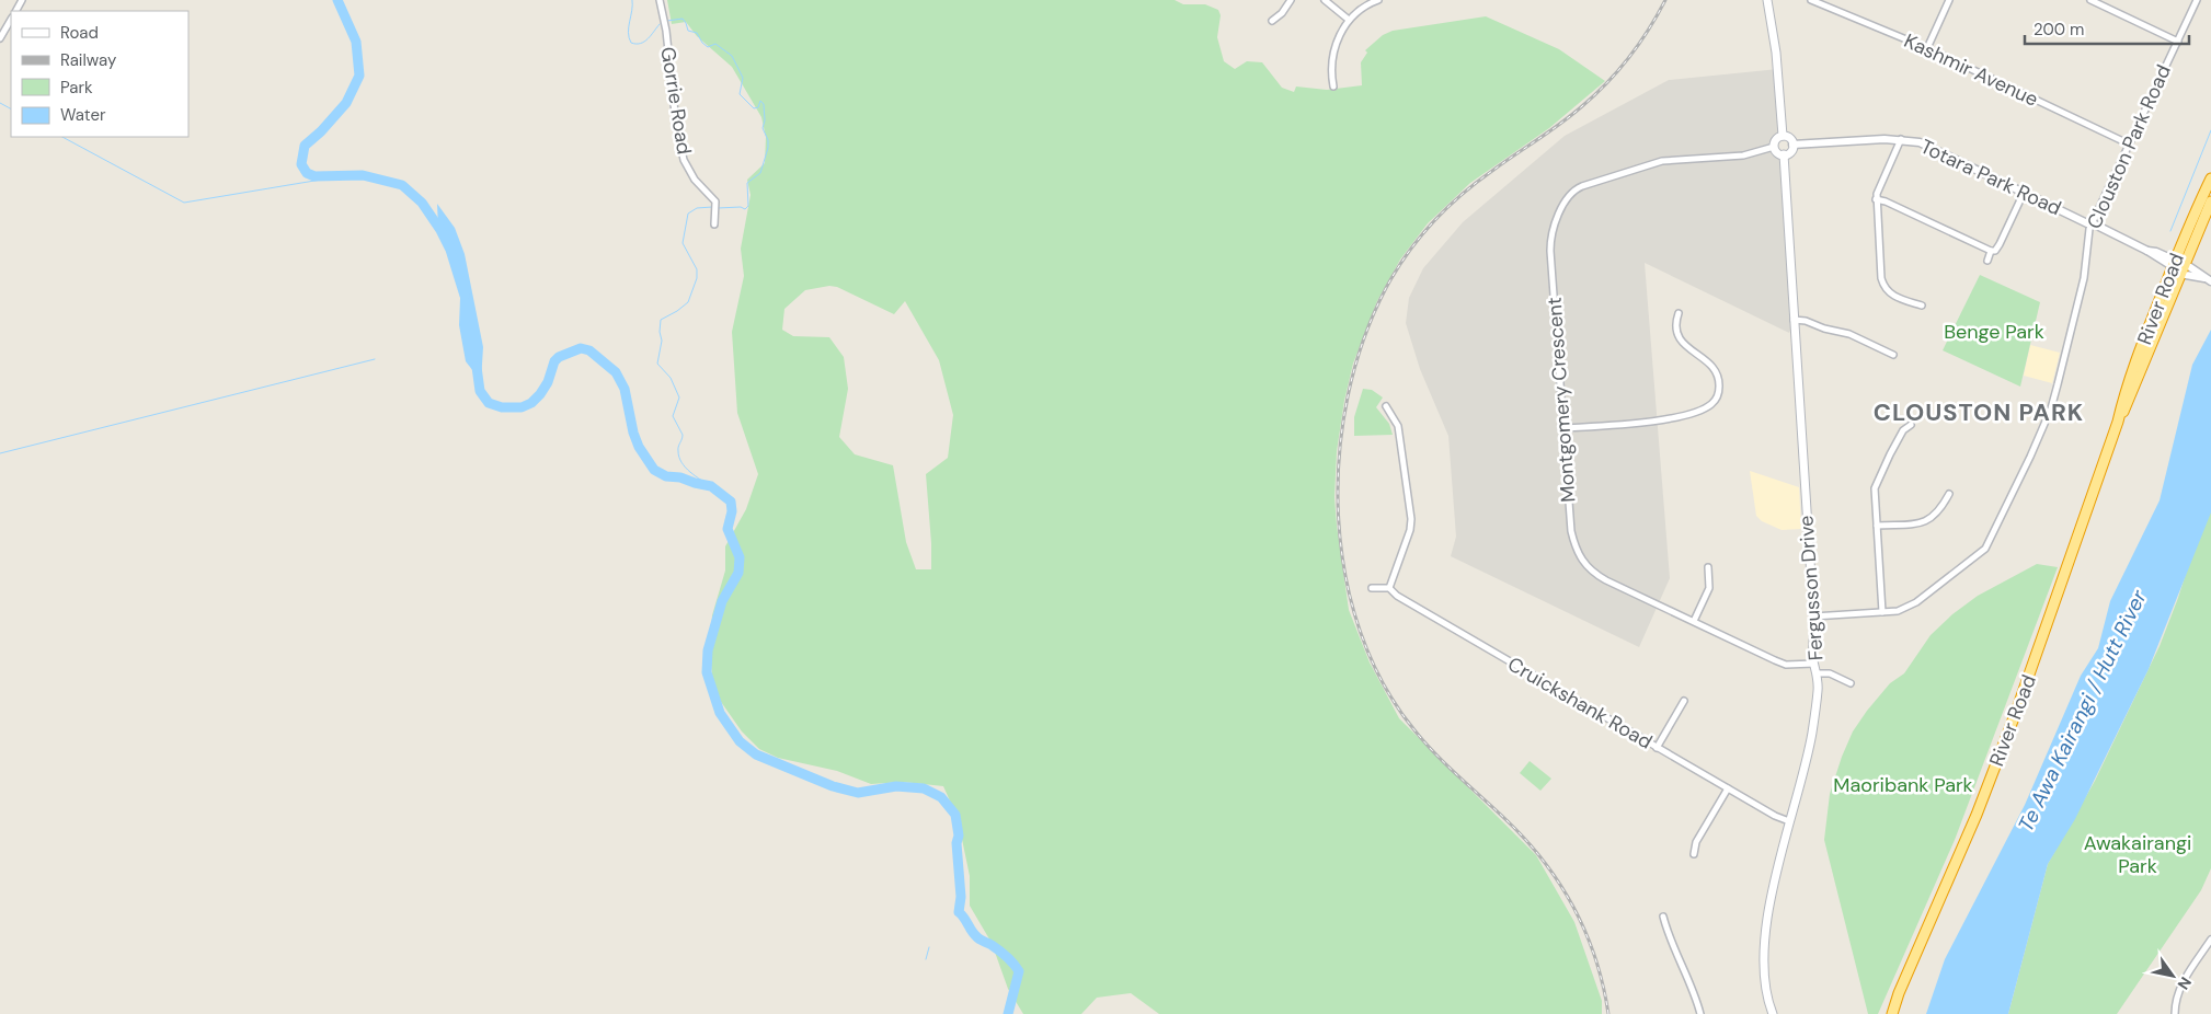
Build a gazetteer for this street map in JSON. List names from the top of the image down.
{
  "streets": {
    "highway": ["River Road"],
    "main road": ["Fergusson Drive"],
    "street": [
      "Kashmir Avenue",
      "Gorrie Road",
      "Clouston Park Road",
      "Totara Park Road",
      "Montgomery Crescent",
      "Cruickshank Road"
    ]
  },
  "crossings": [
    ["Kashmir Avenue", "Clouston Park Road"],
    ["Clouston Park Road", "Totara Park Road"],
    ["Clouston Park Road", "Fergusson Drive"],
    ["Totara Park Road", "River Road"],
    ["Totara Park Road", "Montgomery Crescent"],
    ["Totara Park Road", "Fergusson Drive"],
    ["Montgomery Crescent", "Fergusson Drive"],
    ["Fergusson Drive", "Cruickshank Road"]
  ],
  "districts": ["CLOUSTON PARK"],
  "water": ["Te Awa Kairangi / Hutt River"],
  "parks": ["Benge Park", "Maoribank Park", "Awakairangi Park"],
  "legend": [
    "Road",
    "Railway",
    "Park",
    "Water"
  ],
  "scale_bar": "200 m",
  "north": "bottom right"
}
